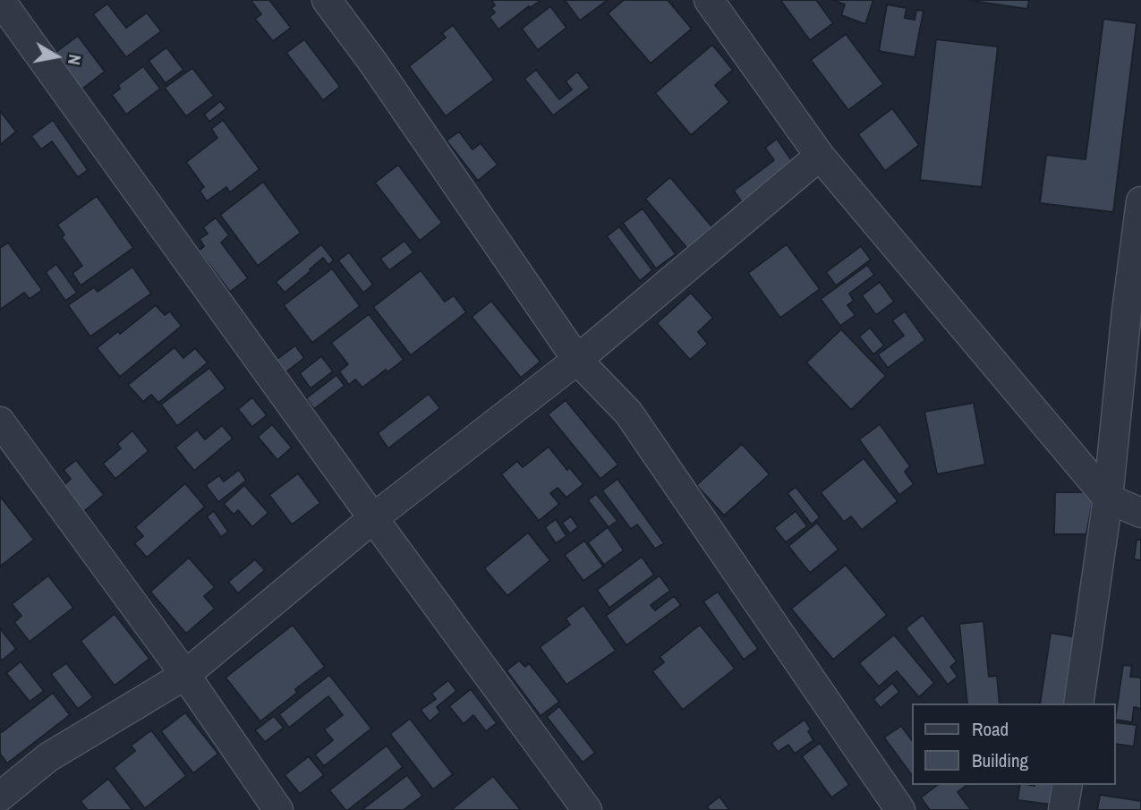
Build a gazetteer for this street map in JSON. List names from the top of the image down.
{
  "legend": ["Road", "Building"],
  "north": "right"
}
